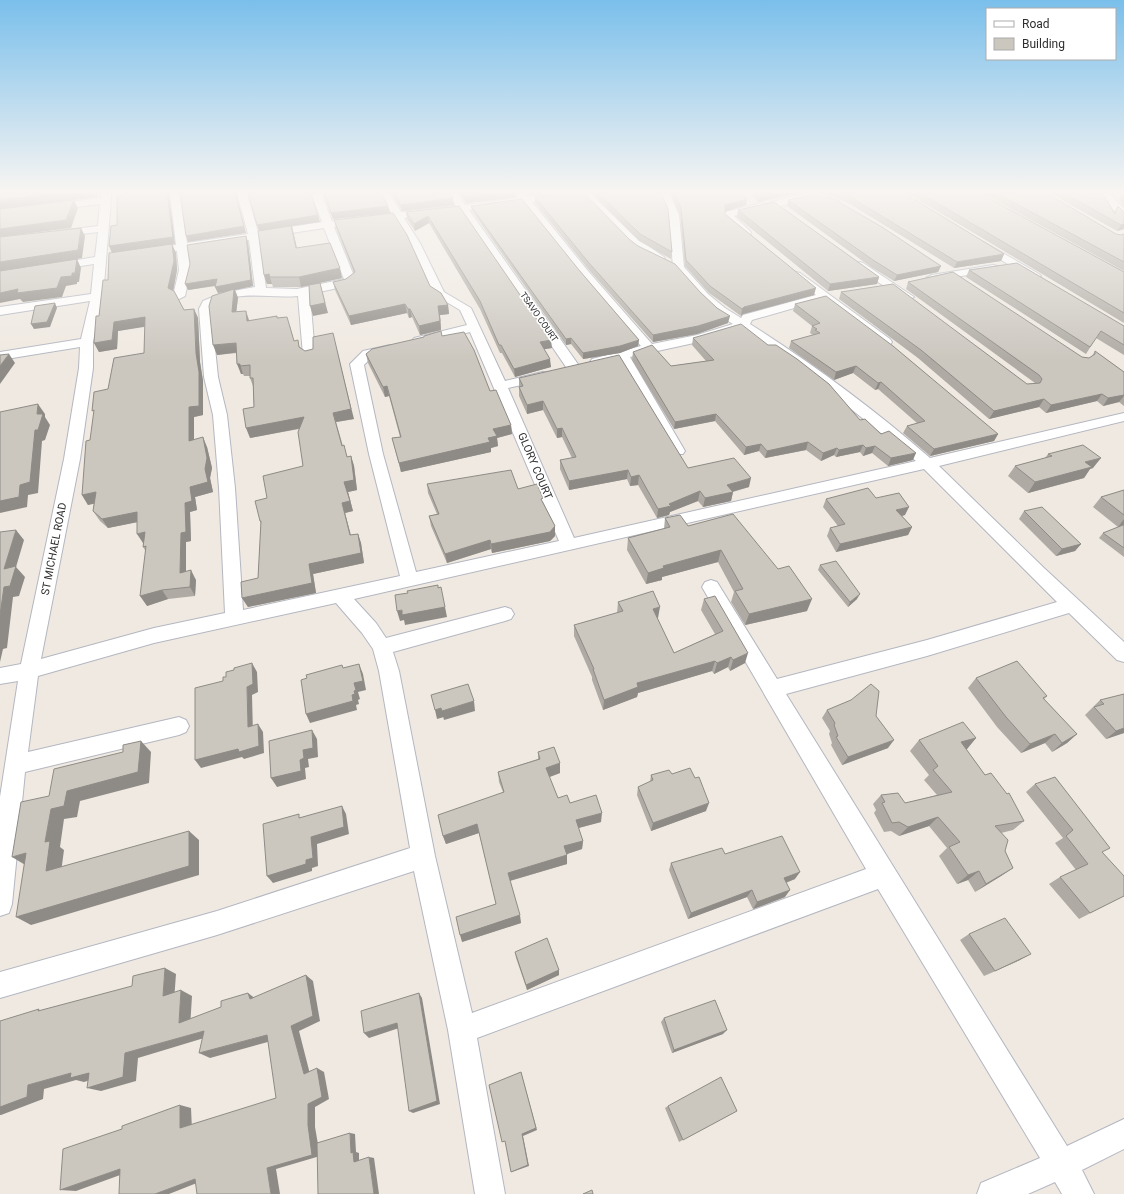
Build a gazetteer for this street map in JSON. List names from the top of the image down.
{
  "streets": {
    "street": ["TSAVO COURT", "GLORY COURT", "ST MICHAEL ROAD"]
  },
  "legend": ["Road", "Building"]
}
